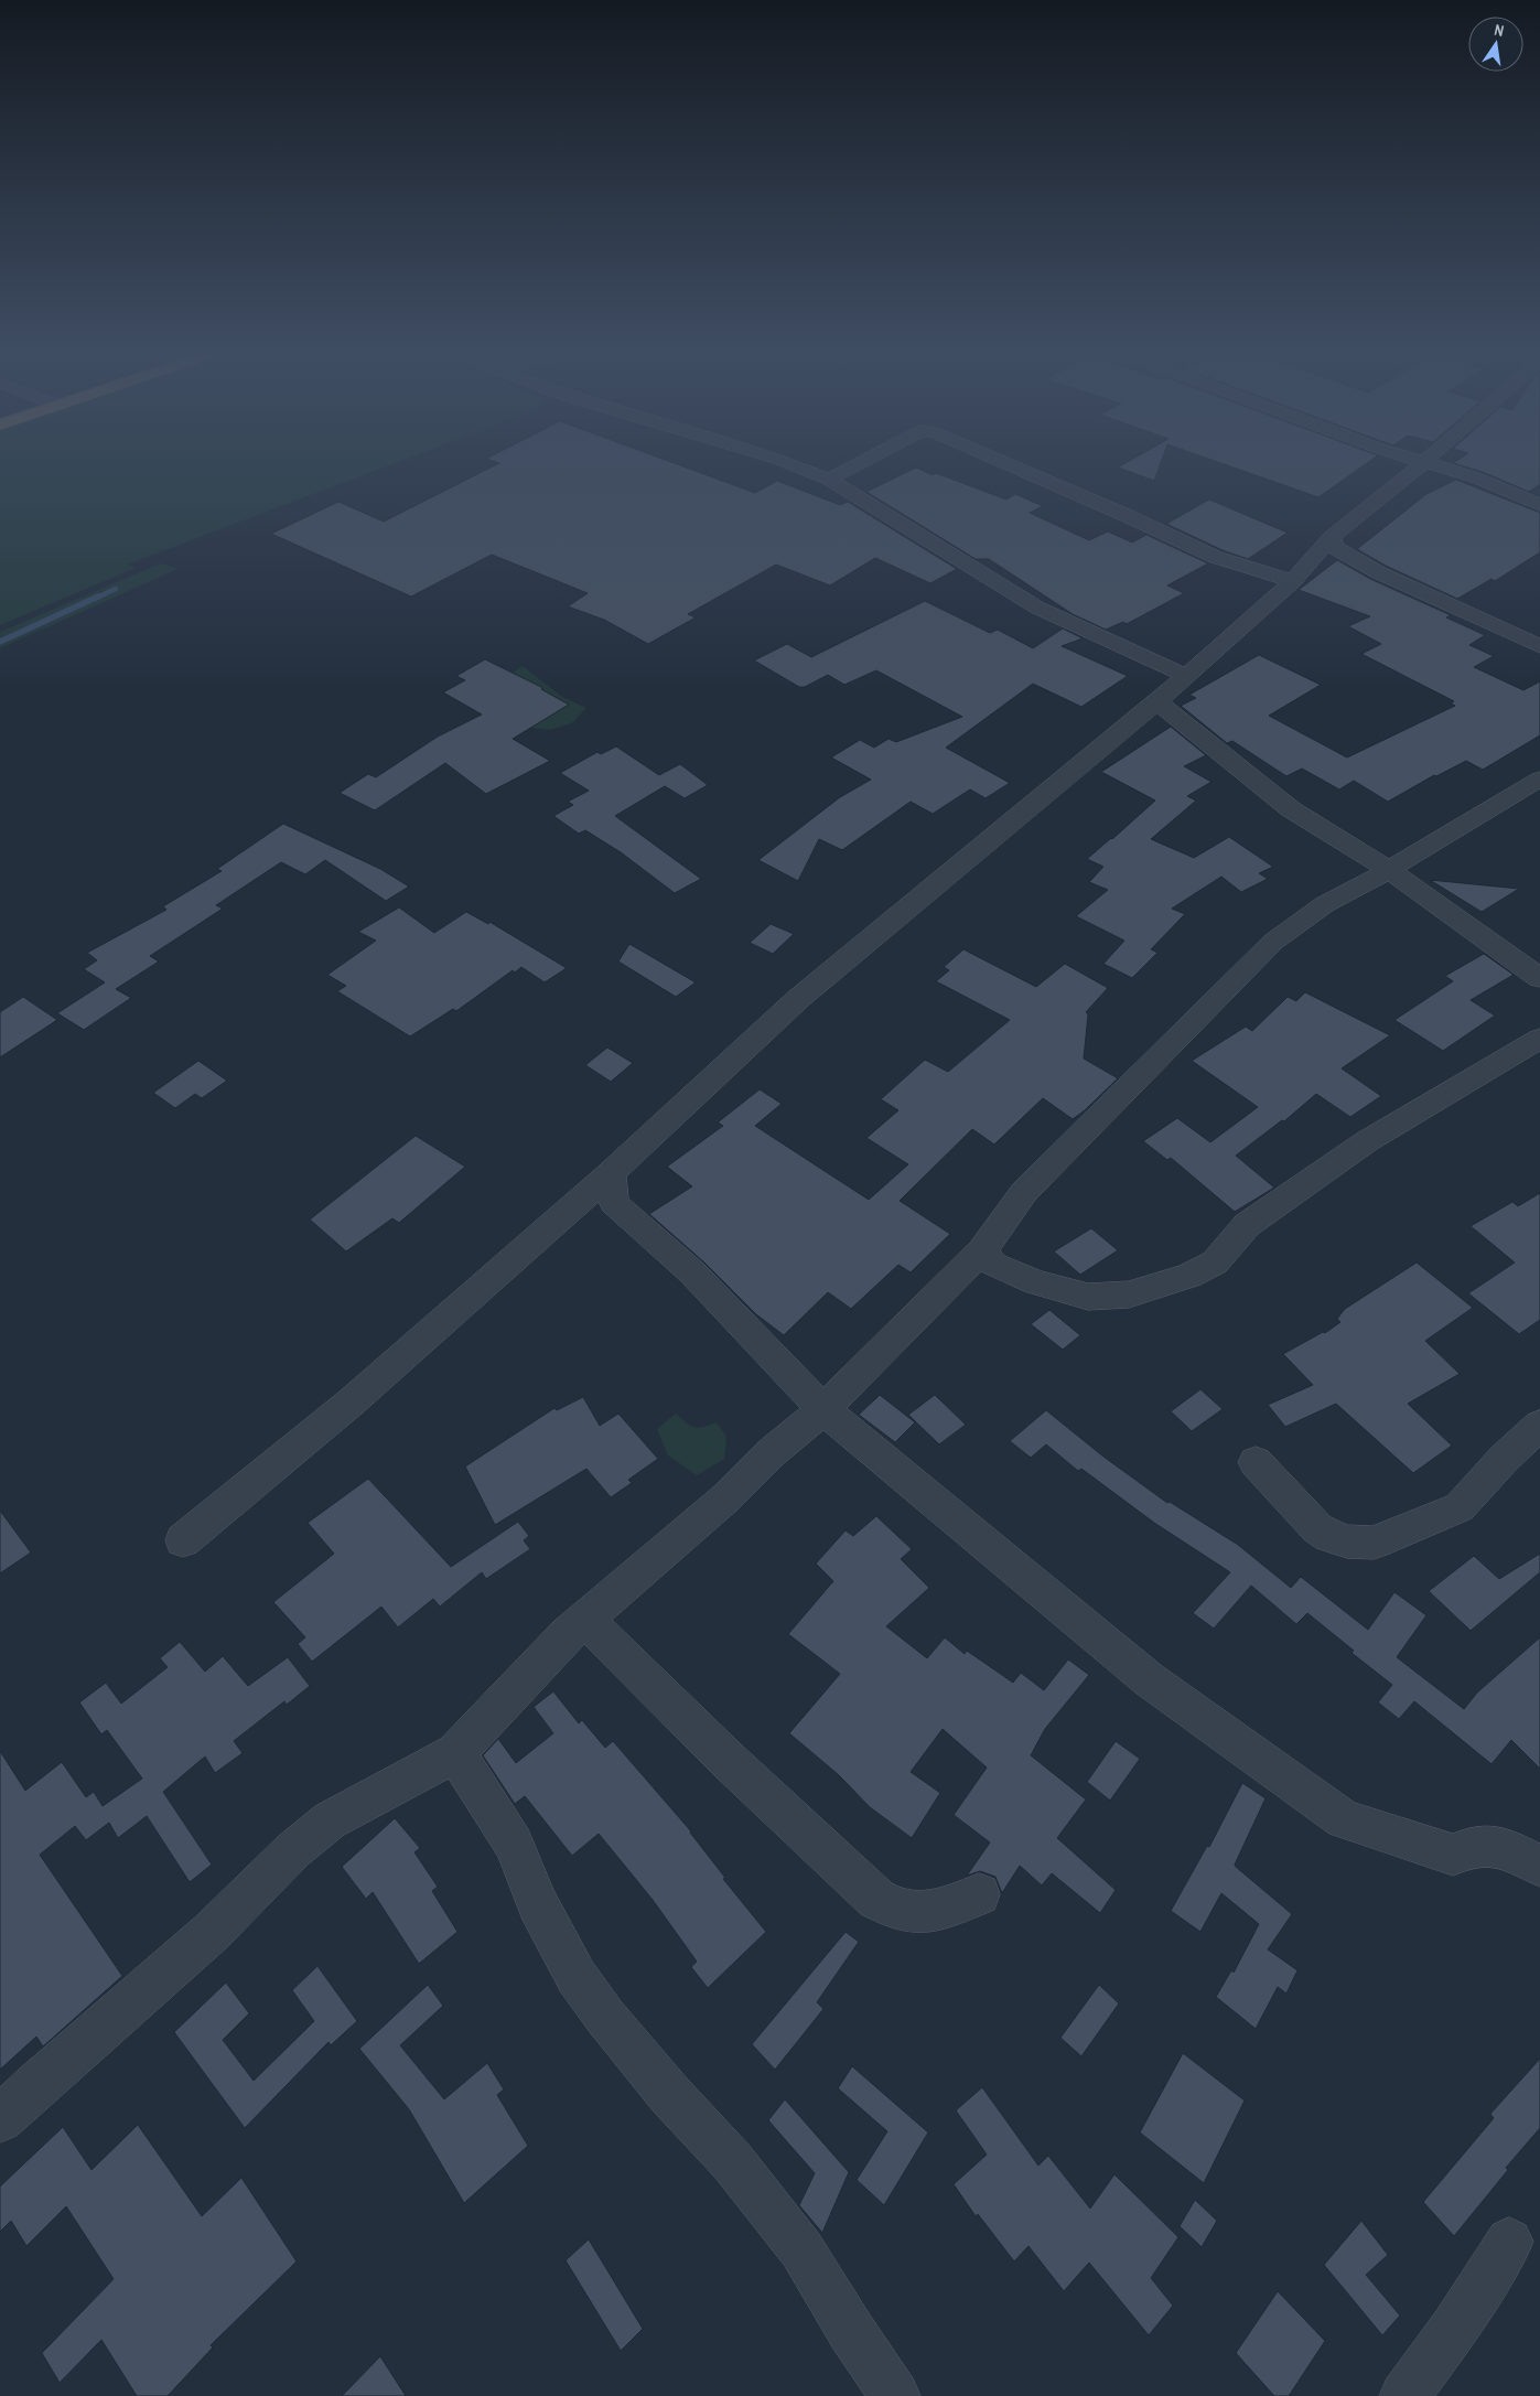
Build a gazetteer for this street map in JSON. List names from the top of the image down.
{
  "north": "top"
}
